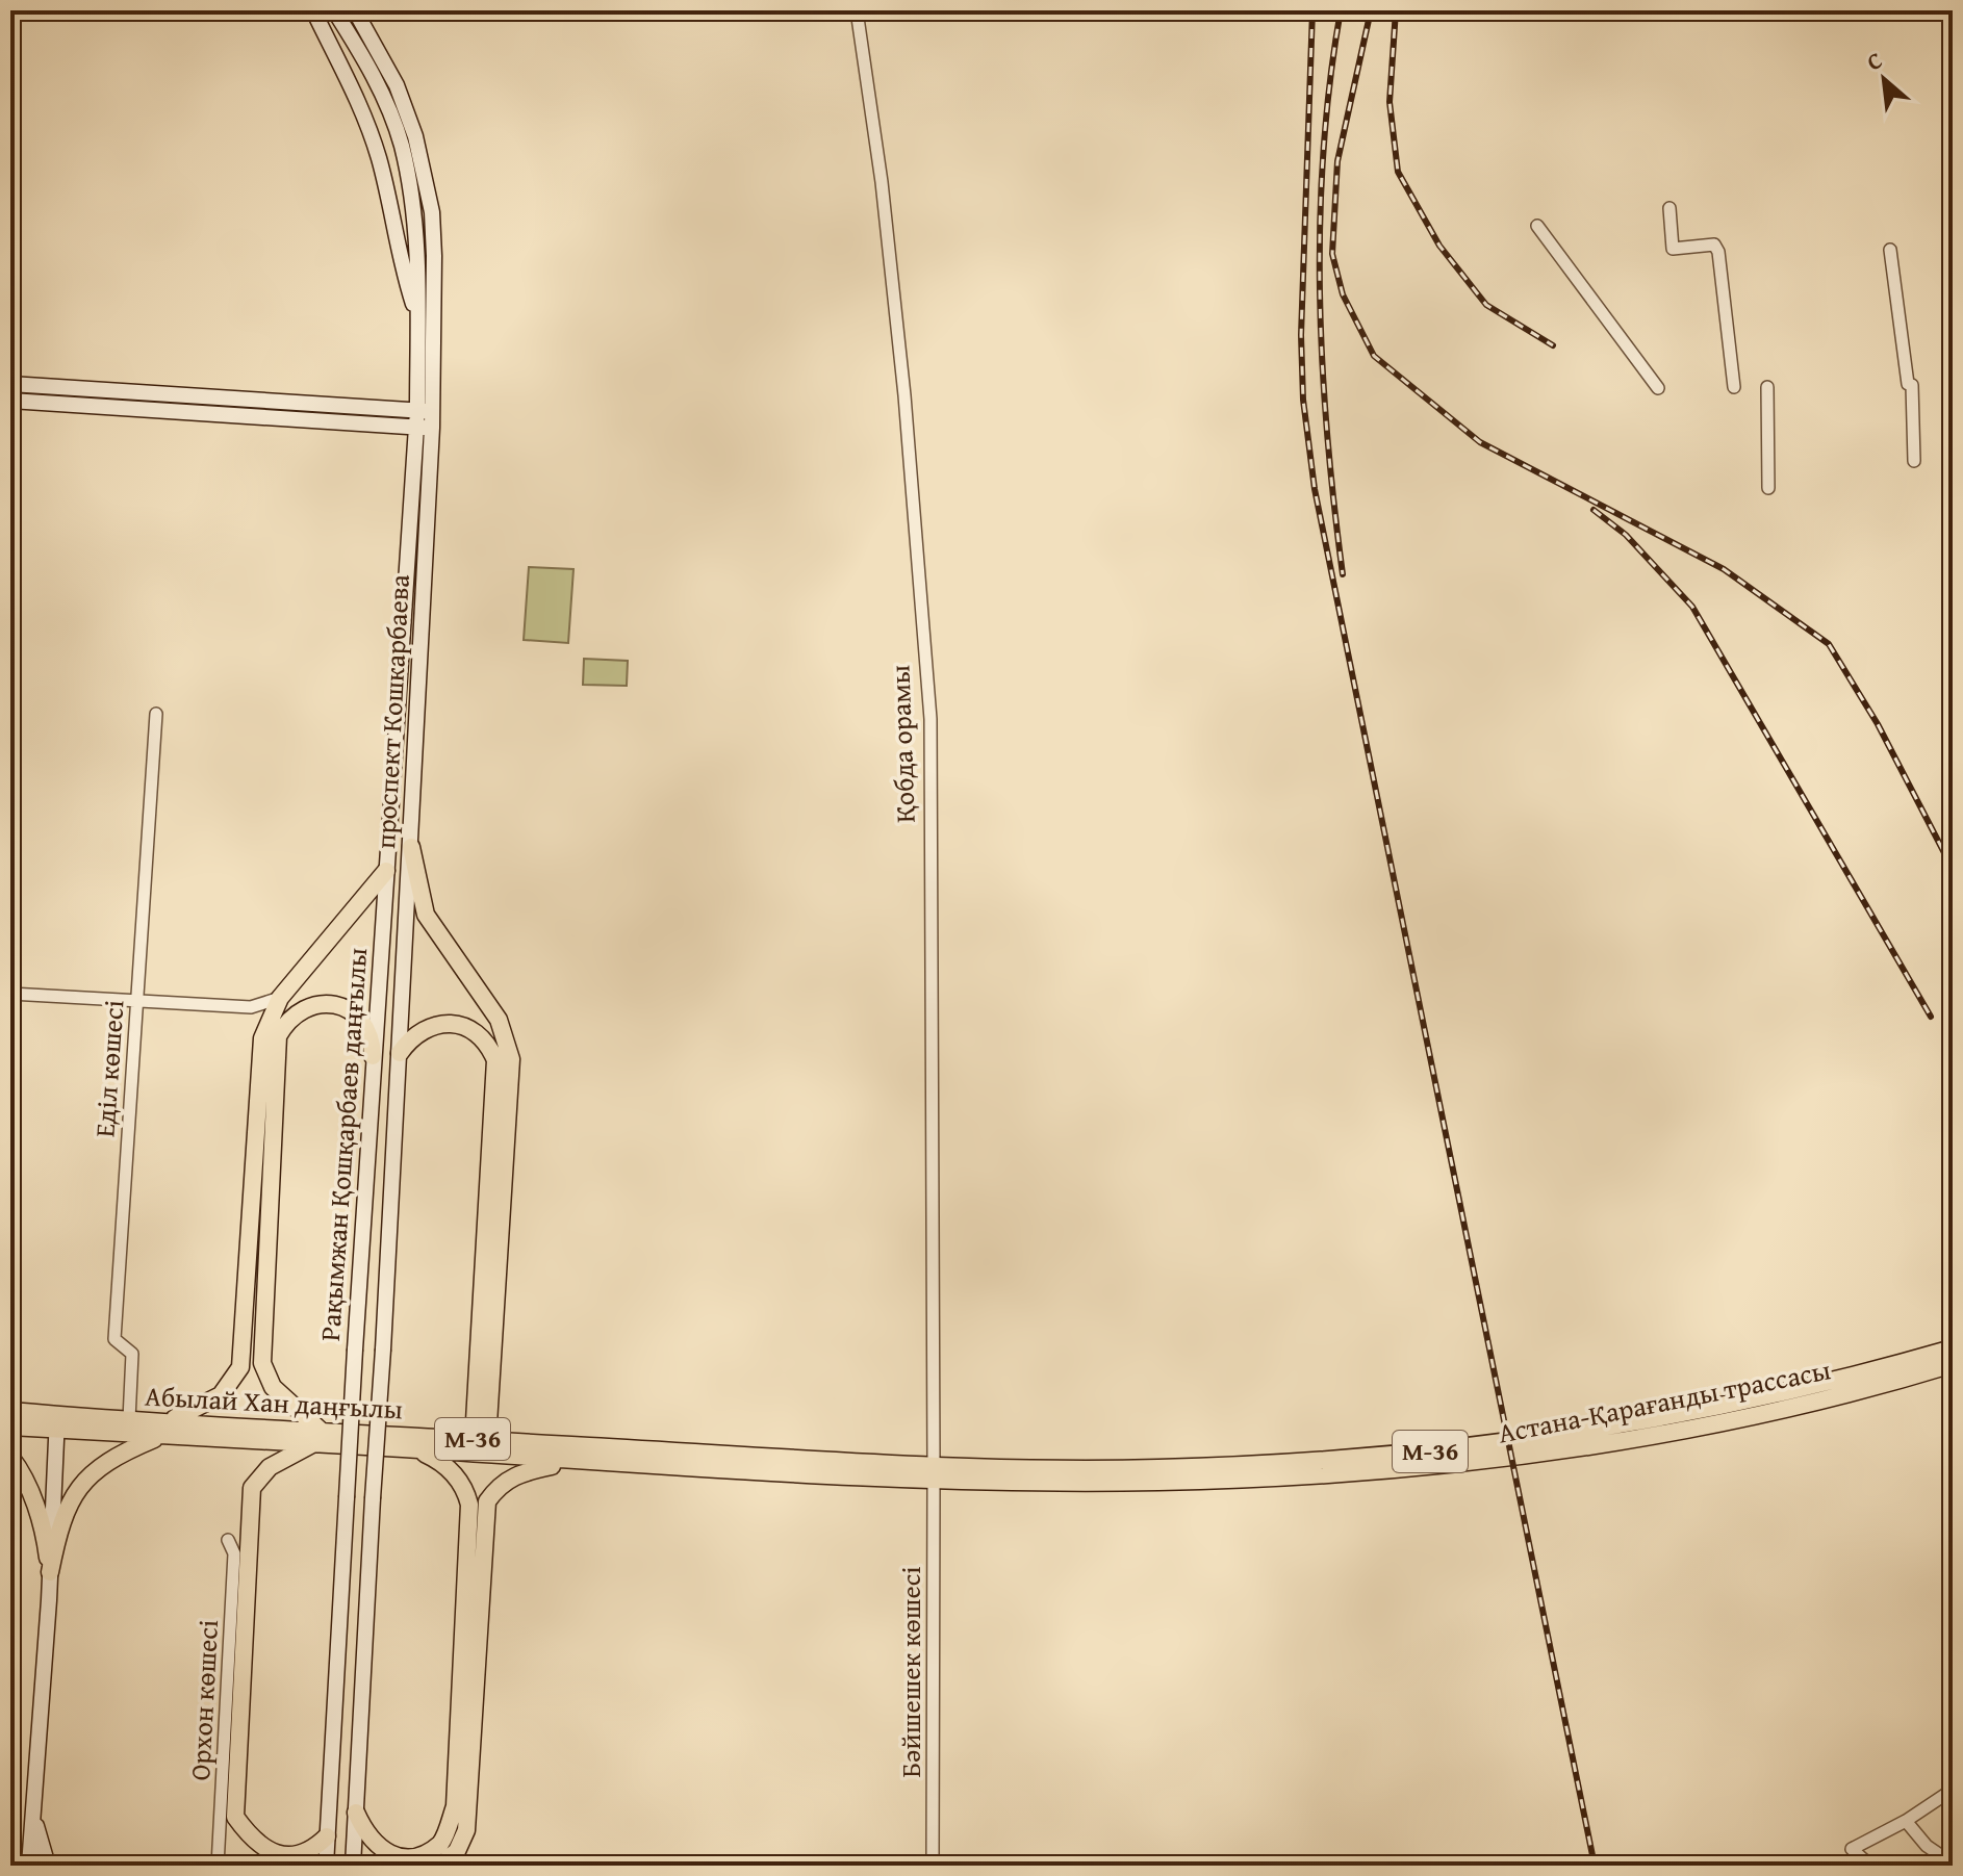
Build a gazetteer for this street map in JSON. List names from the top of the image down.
{
  "streets": {
    "main road": [
      "проспект Кошкарбаева",
      "Рақымжан Қошқарбаев даңғылы",
      "Астана-Қарағанды трассасы",
      "Абылай Хан даңғылы",
      "M-36"
    ],
    "street": [
      "Қобда орамы",
      "Еділ көшесі",
      "Бәйшешек көшесі",
      "Орхон көшесі"
    ]
  },
  "crossings": [
    ["проспект Кошкарбаева", "Рақымжан Қошқарбаев даңғылы"],
    ["Қобда орамы", "Астана-Қарағанды трассасы"],
    ["Қобда орамы", "Абылай Хан даңғылы"],
    ["Қобда орамы", "Бәйшешек көшесі"],
    ["Еділ көшесі", "Абылай Хан даңғылы"],
    ["Астана-Қарағанды трассасы", "Абылай Хан даңғылы"],
    ["Астана-Қарағанды трассасы", "Бәйшешек көшесі"],
    ["Абылай Хан даңғылы", "Бәйшешек көшесі"]
  ],
  "north": "top left"
}
